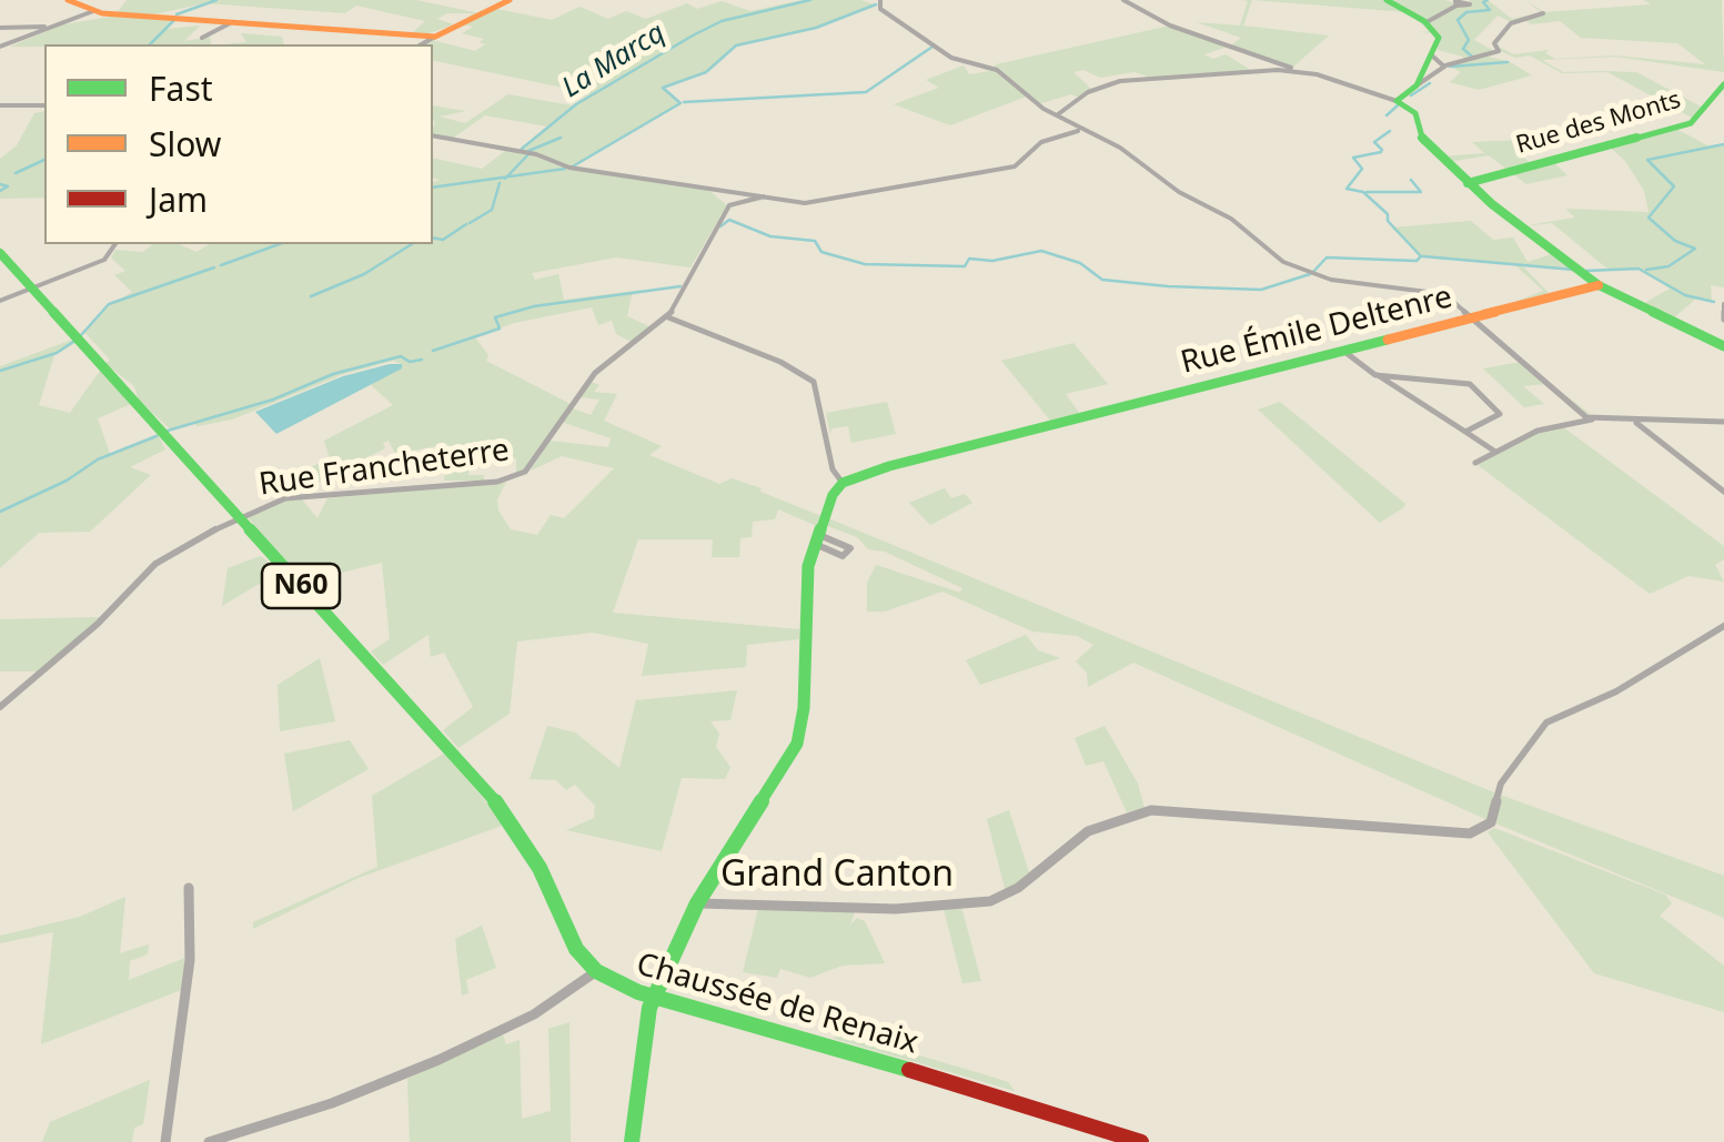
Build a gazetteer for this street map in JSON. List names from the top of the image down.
{
  "streets": {
    "street": [
      "Rue des Monts",
      "Rue Émile Deltenre",
      "Rue Francheterre",
      "N60",
      "Grand Canton",
      "Chaussée de Renaix"
    ]
  },
  "crossings": [
    ["Rue Francheterre", "Chaussée de Renaix"]
  ],
  "water": ["La Marcq"],
  "legend": ["Fast", "Slow", "Jam"]
}
